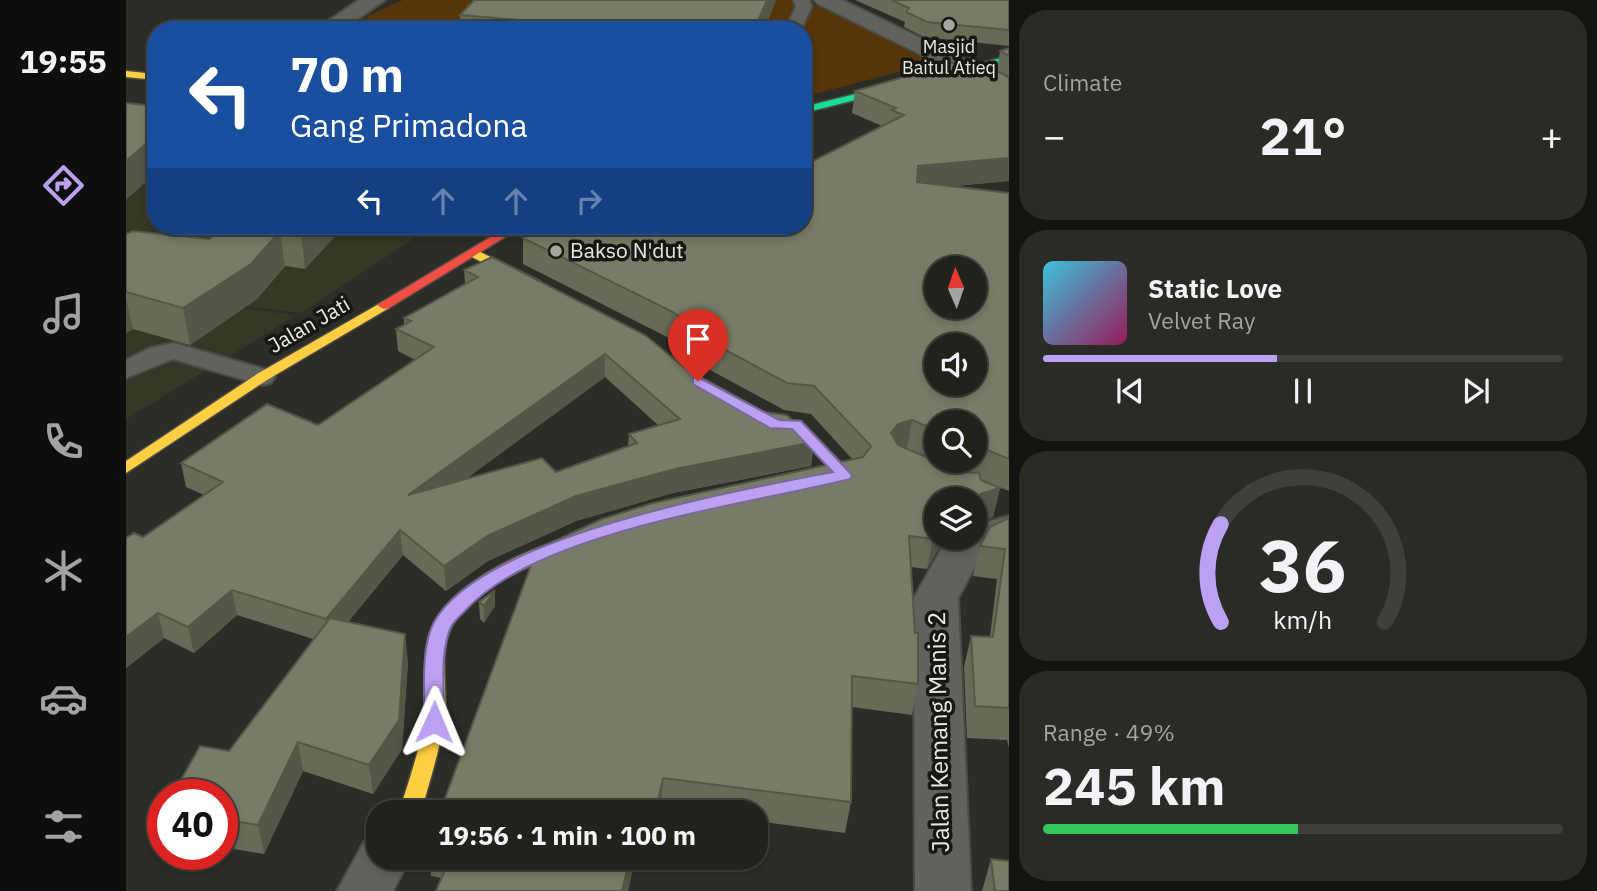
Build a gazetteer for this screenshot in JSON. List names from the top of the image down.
{
  "streets": {
    "street": ["Jalan Jati", "Jalan Kemang Manis 2"]
  },
  "places": ["Masjid Baitul Atieq", "Bakso N'dut"],
  "north": "top",
  "page": {
    "tabs": "19:55",
    "tile": [
      "Climate",
      ["Range · 49%", "245 km"]
    ],
    "turn": ["70 m", "Gang Primadona"],
    "heat": ["−", "21°", "+"],
    "song": ["Static Love", "Velvet Ray"],
    "limit": "40",
    "trip": "19:56 · 1 min · 100 m",
    "gauge": ["36", "km/h"]
  }
}
